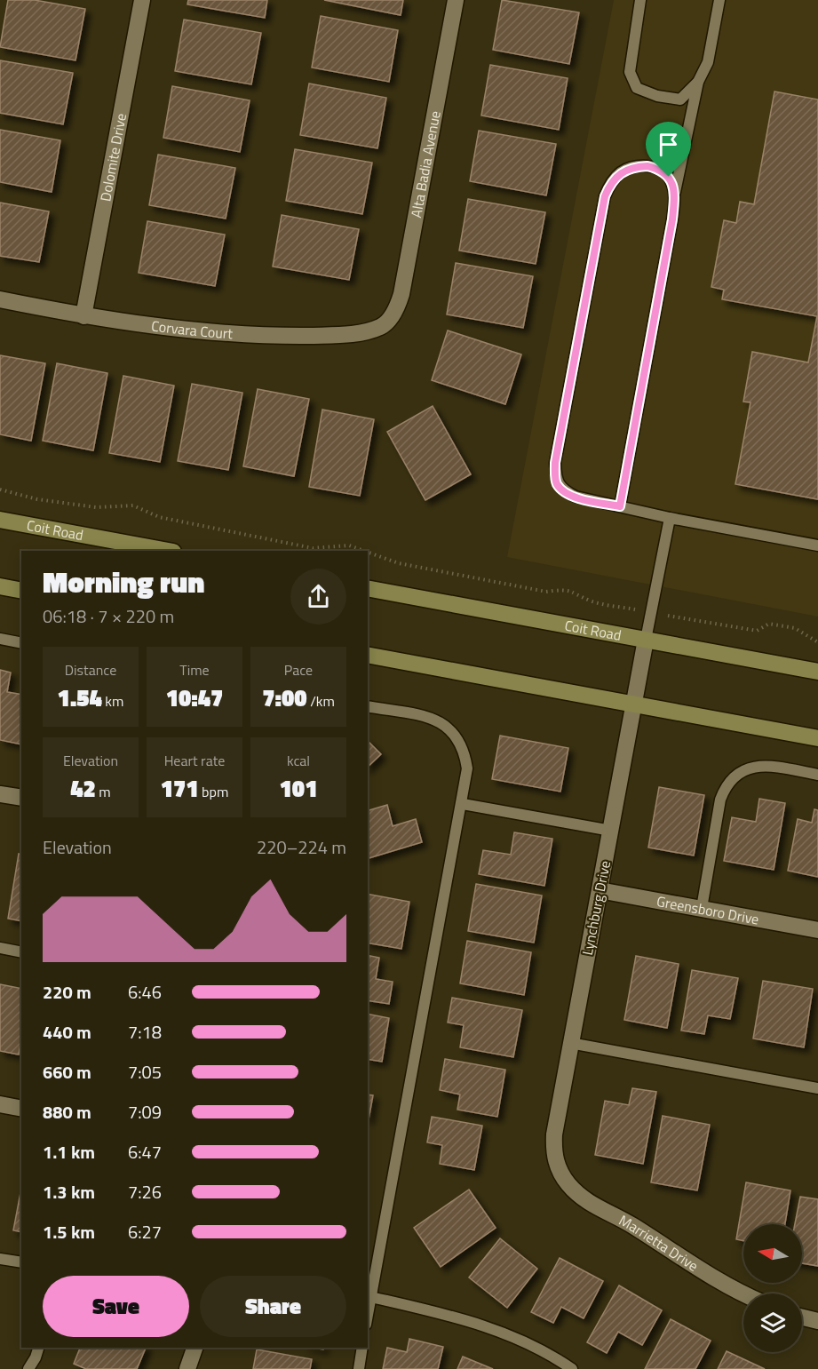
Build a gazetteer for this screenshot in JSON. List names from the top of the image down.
{
  "streets": {
    "main road": ["Coit Road"],
    "street": [
      "Dolomite Drive",
      "Alta Badia Avenue",
      "Corvara Court",
      "Lynchburg Drive",
      "Greensboro Drive",
      "Marrietta Drive"
    ]
  },
  "crossings": [
    ["Dolomite Drive", "Corvara Court"],
    ["Alta Badia Avenue", "Corvara Court"],
    ["Coit Road", "Lynchburg Drive"],
    ["Lynchburg Drive", "Greensboro Drive"],
    ["Lynchburg Drive", "Marrietta Drive"]
  ],
  "north": "left",
  "page": {
    "heading": ["Morning run", "06:18 · 7 × 220 m"],
    "stats": [
      ["Distance", "1.54 km"],
      ["Time", "10:47"],
      ["Pace", "7:00 /km"],
      ["Elevation", "42 m"],
      ["Heart rate", "171 bpm"],
      ["kcal", "101"]
    ],
    "chart": ["Elevation", "220–224 m"],
    "list": [
      {
        "name": "220 m",
        "note": "6:46"
      },
      {
        "name": "440 m",
        "note": "7:18"
      },
      {
        "name": "660 m",
        "note": "7:05"
      },
      {
        "name": "880 m",
        "note": "7:09"
      },
      {
        "name": "1.1 km",
        "note": "6:47"
      },
      {
        "name": "1.3 km",
        "note": "7:26"
      },
      {
        "name": "1.5 km",
        "note": "6:27"
      }
    ],
    "buttons": ["Save", "Share"]
  }
}
